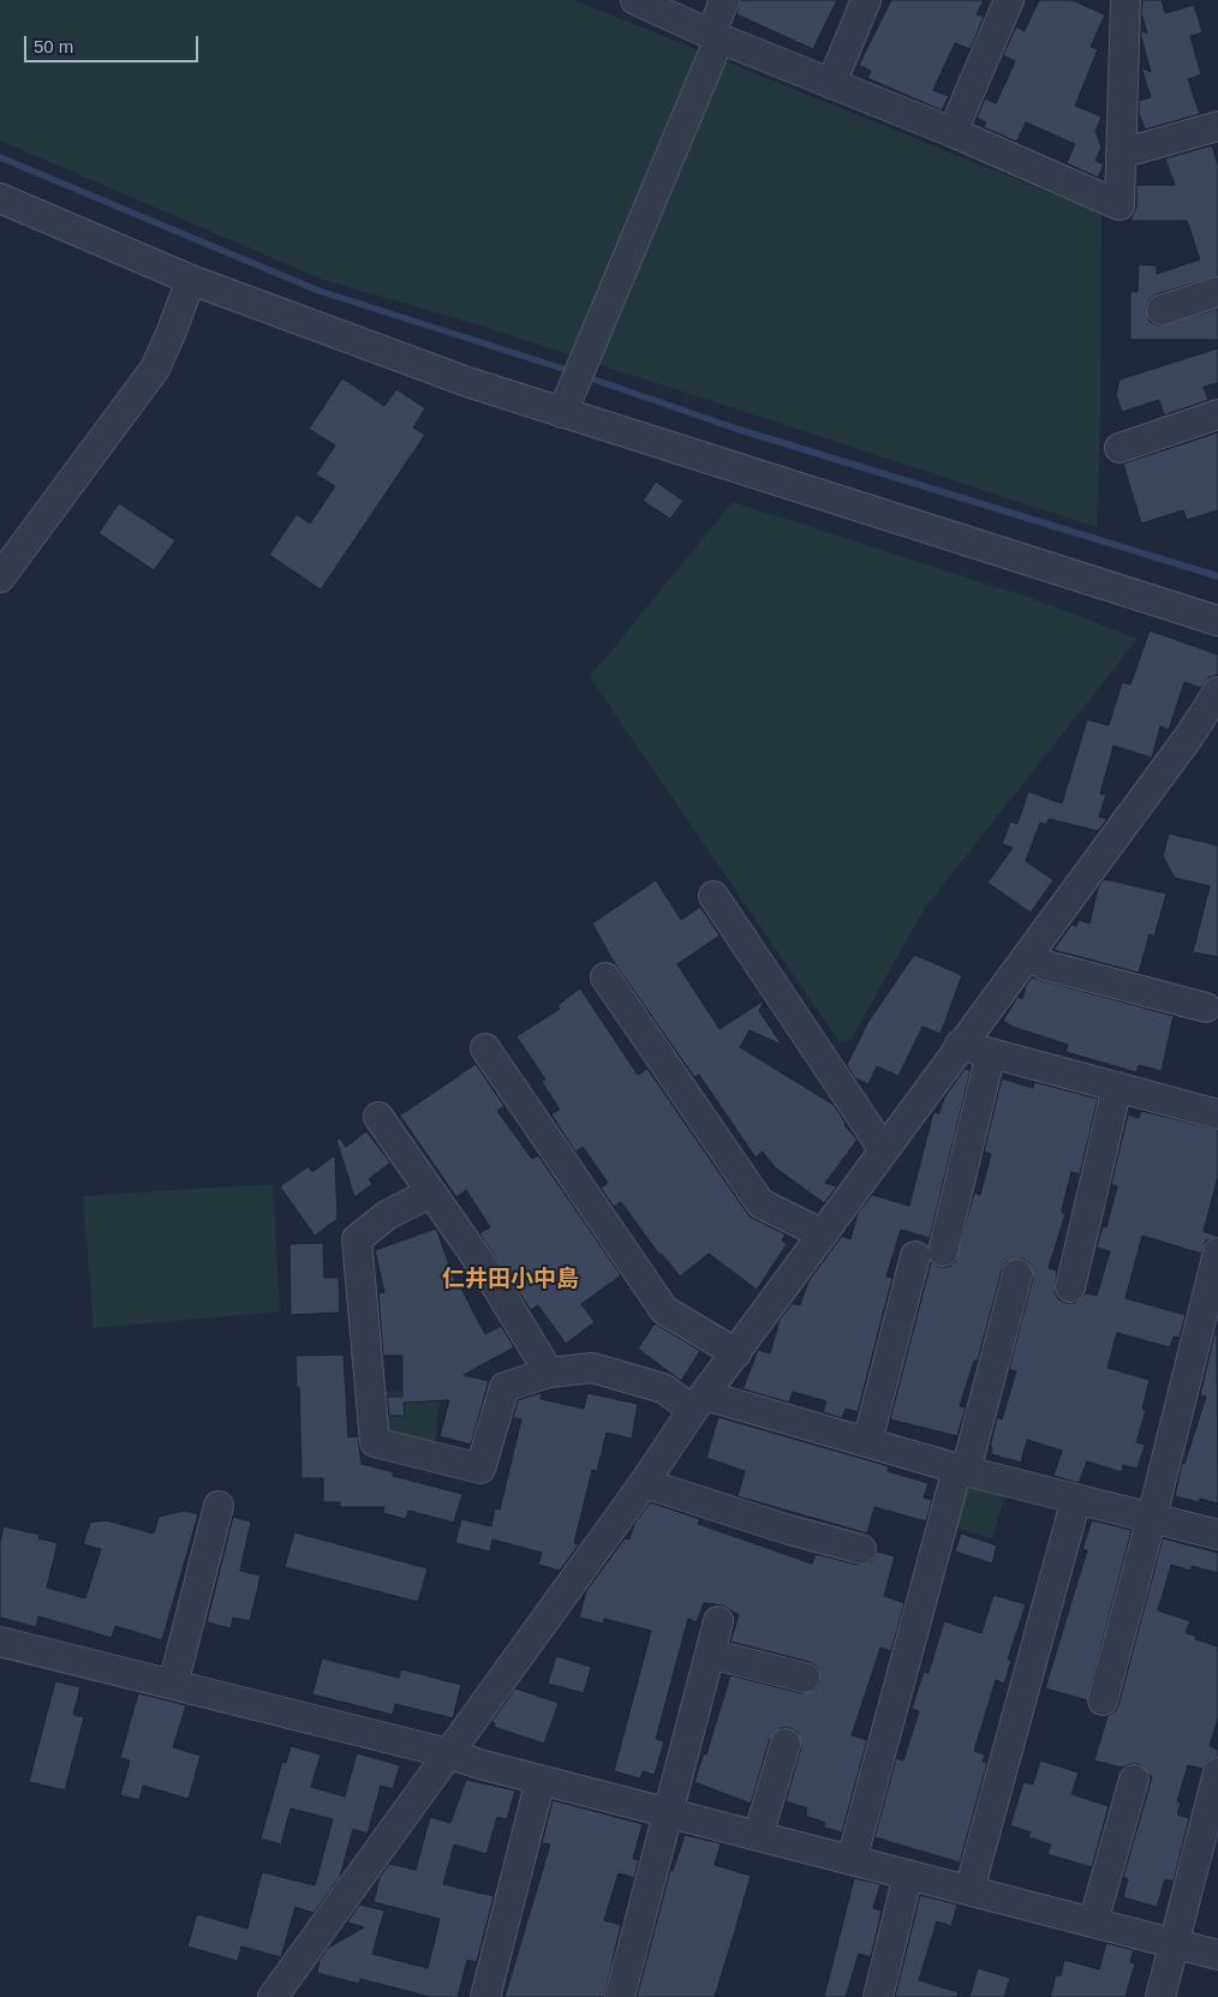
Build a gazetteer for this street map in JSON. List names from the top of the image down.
{
  "districts": ["仁井田小中島"],
  "scale_bar": "50 m"
}
